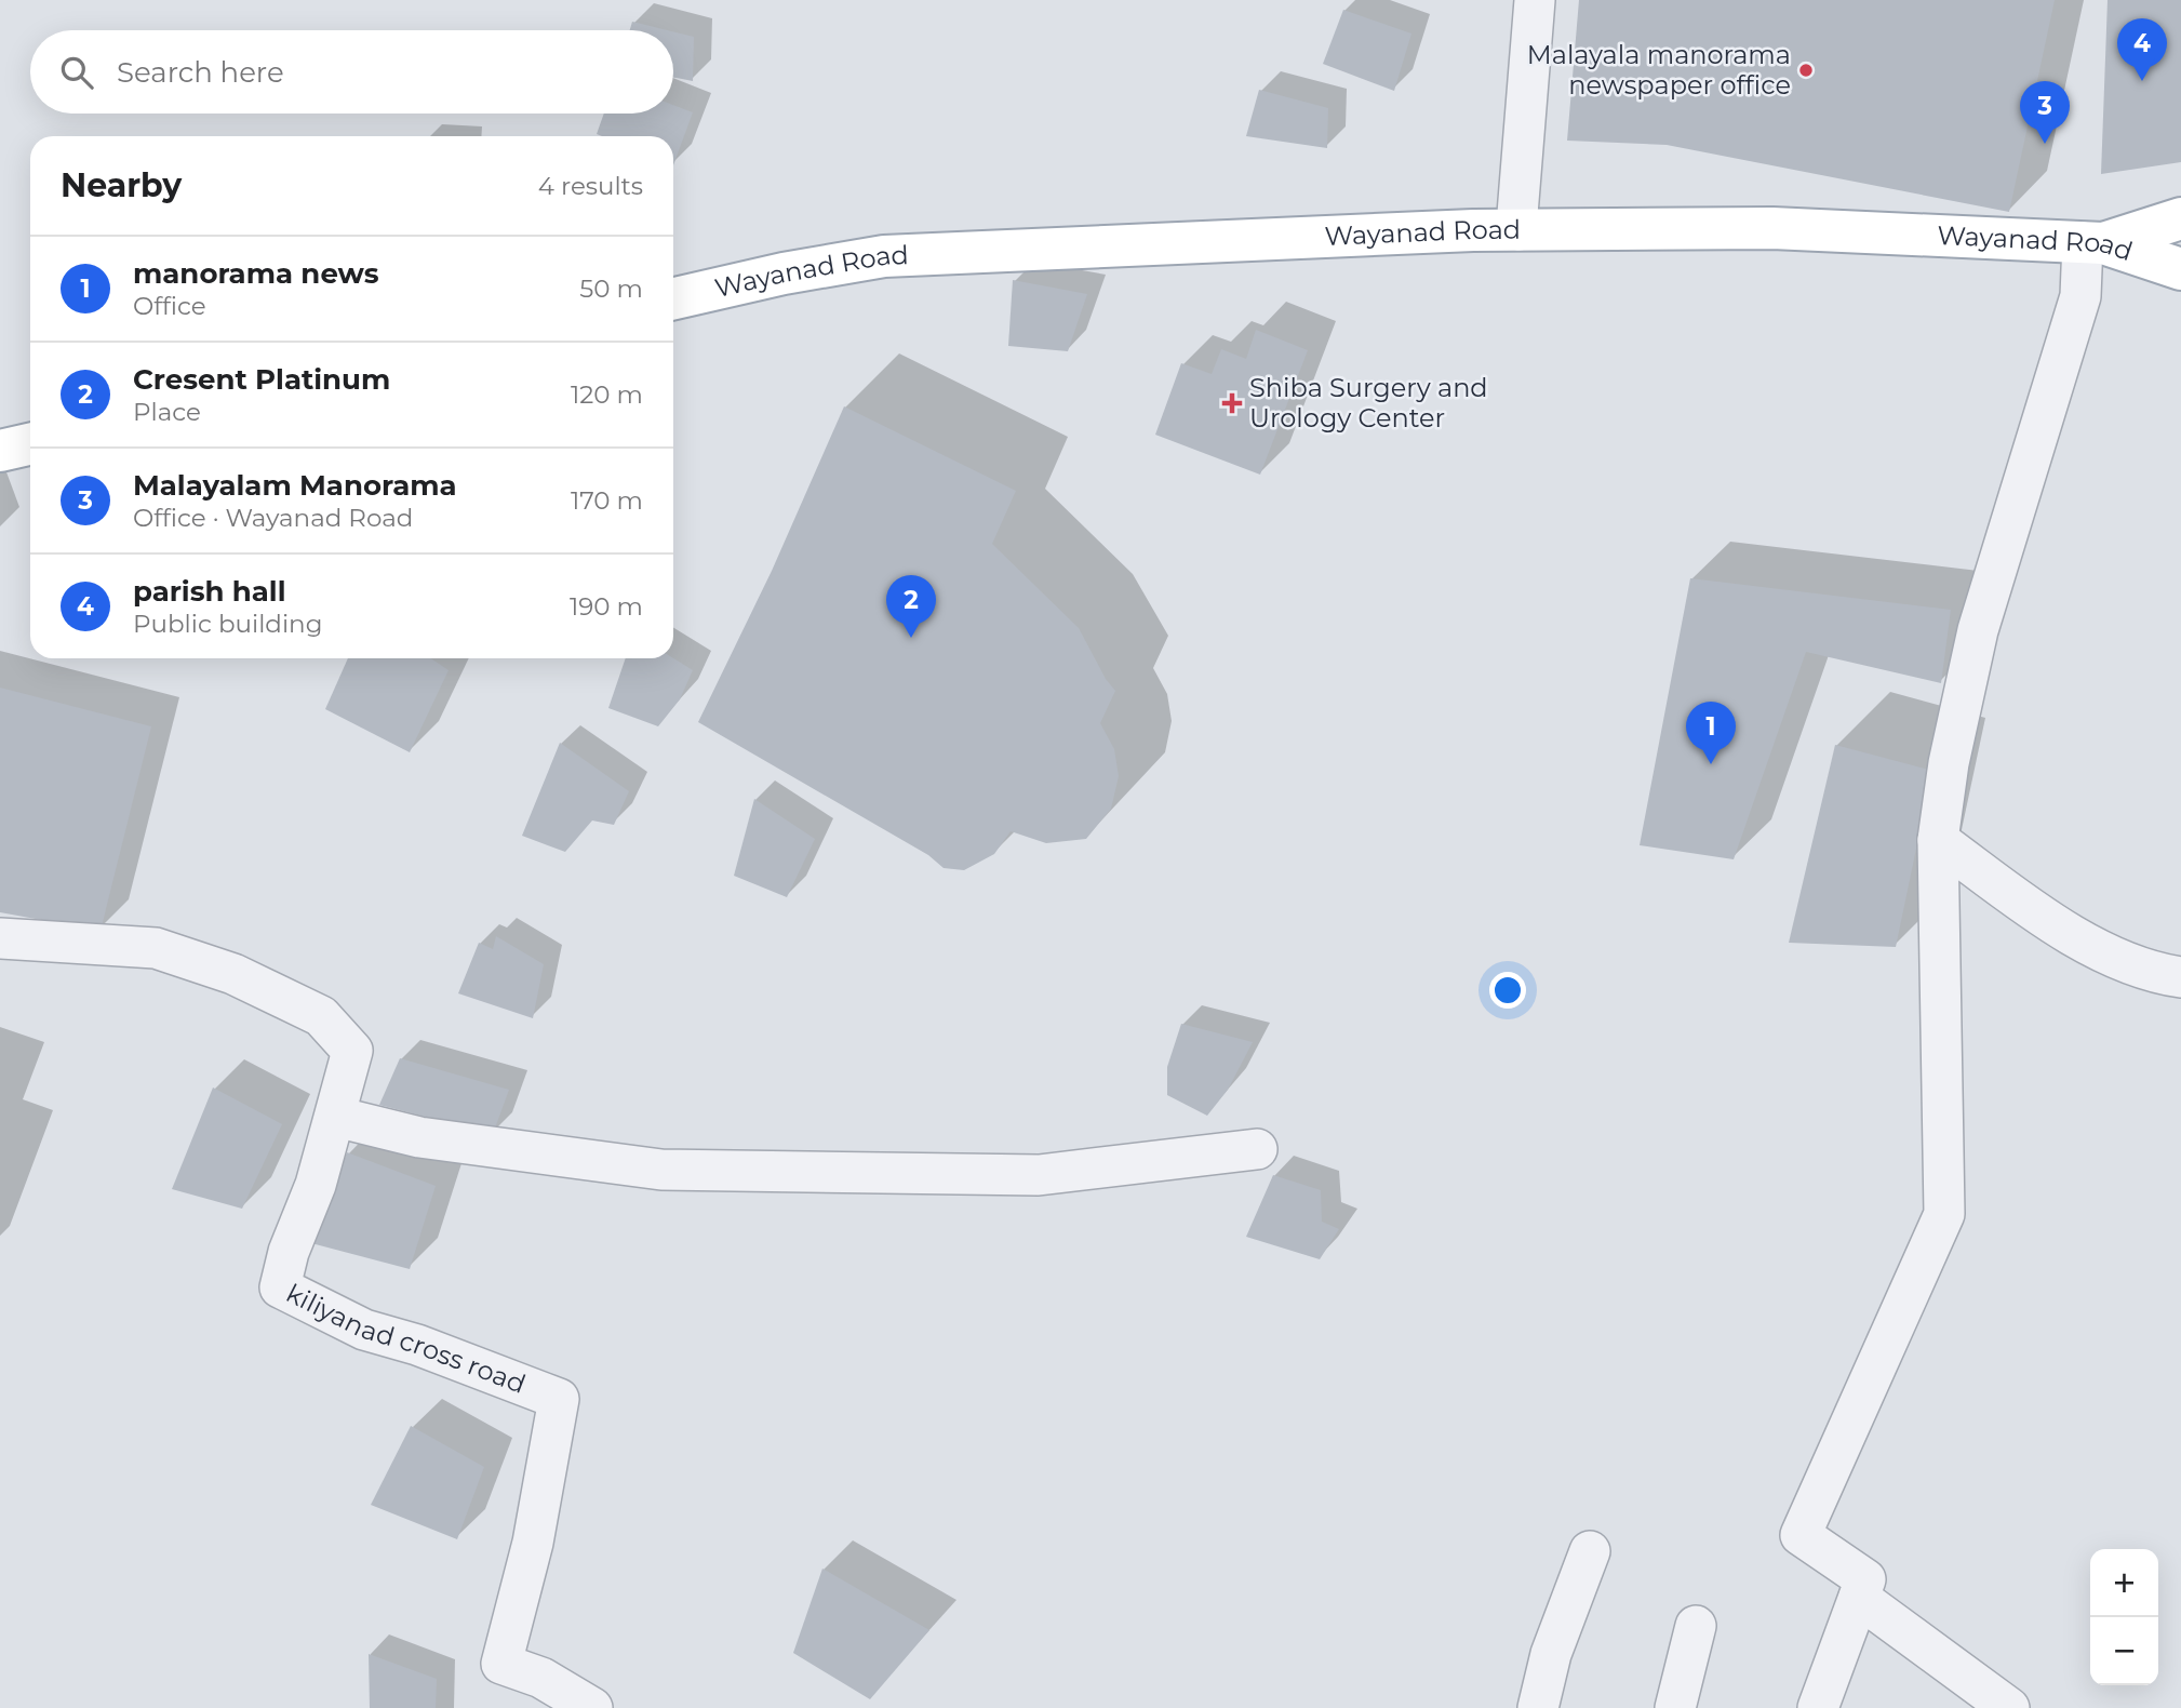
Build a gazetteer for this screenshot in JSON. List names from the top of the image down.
{
  "streets": {
    "main road": ["Wayanad Road"],
    "street": ["kiliyanad cross road"]
  },
  "places": {
    "other": ["Malayala manorama newspaper office"],
    "health": ["Shiba Surgery and Urology Center"]
  },
  "page": {
    "pins": [
      "4",
      "3",
      "2",
      "1"
    ],
    "search": "Search here",
    "heading": ["Nearby", "4 results"],
    "list": [
      {
        "mark": "1",
        "name": "manorama news",
        "note": "Office",
        "value": "50 m"
      },
      {
        "mark": "2",
        "name": "Cresent Platinum",
        "note": "Place",
        "value": "120 m"
      },
      {
        "mark": "3",
        "name": "Malayalam Manorama",
        "note": "Office · Wayanad Road",
        "value": "170 m"
      },
      {
        "mark": "4",
        "name": "parish hall",
        "note": "Public building",
        "value": "190 m"
      }
    ],
    "map_buttons": ["+", "−"]
  }
}
